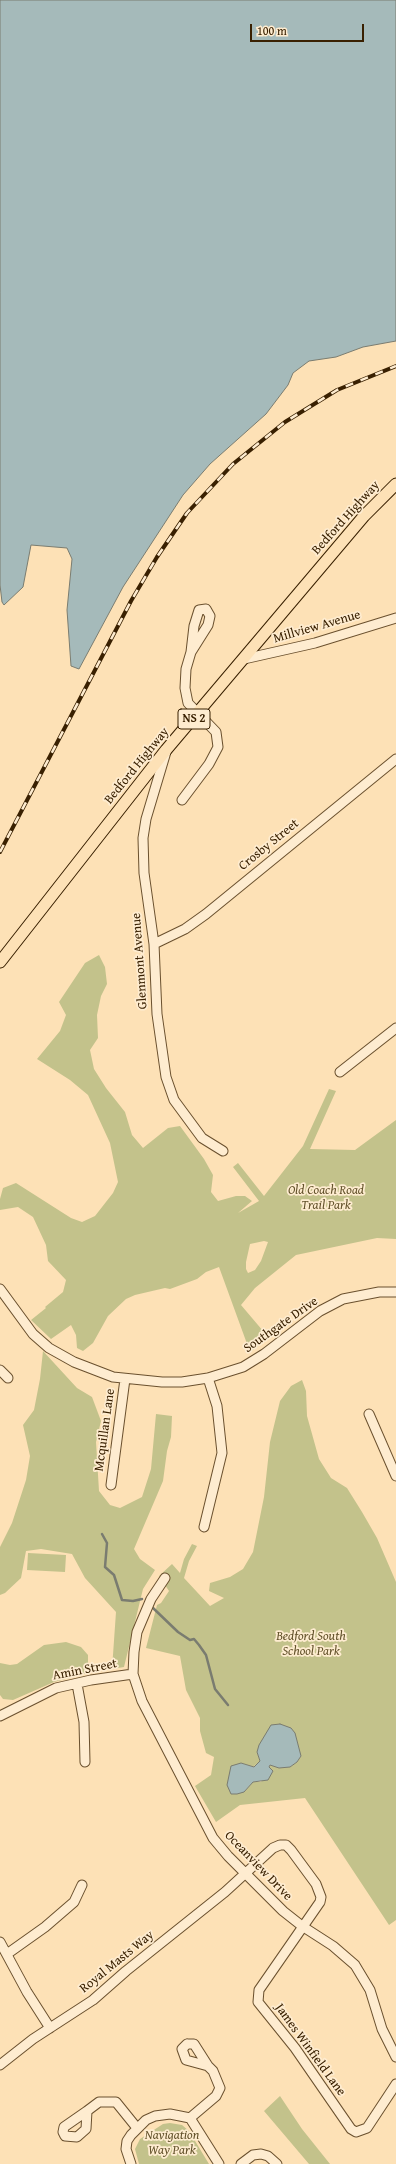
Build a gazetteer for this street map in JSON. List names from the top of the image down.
{
  "streets": {
    "main road": ["Bedford Highway", "NS 2"],
    "street": [
      "Millview Avenue",
      "Crosby Street",
      "Glenmont Avenue",
      "Southgate Drive",
      "Mcquillan Lane",
      "Amin Street",
      "Oceanview Drive",
      "Royal Masts Way",
      "James Winfield Lane"
    ]
  },
  "crossings": [
    ["Bedford Highway", "Millview Avenue"],
    ["Bedford Highway", "Glenmont Avenue"],
    ["Crosby Street", "Glenmont Avenue"],
    ["Southgate Drive", "Mcquillan Lane"],
    ["Amin Street", "Oceanview Drive"],
    ["Oceanview Drive", "Royal Masts Way"],
    ["Oceanview Drive", "James Winfield Lane"],
    ["Royal Masts Way", "James Winfield Lane"]
  ],
  "parks": ["Old Coach Road Trail Park", "Bedford South School Park", "Navigation Way Park"],
  "scale_bar": "100 m"
}
